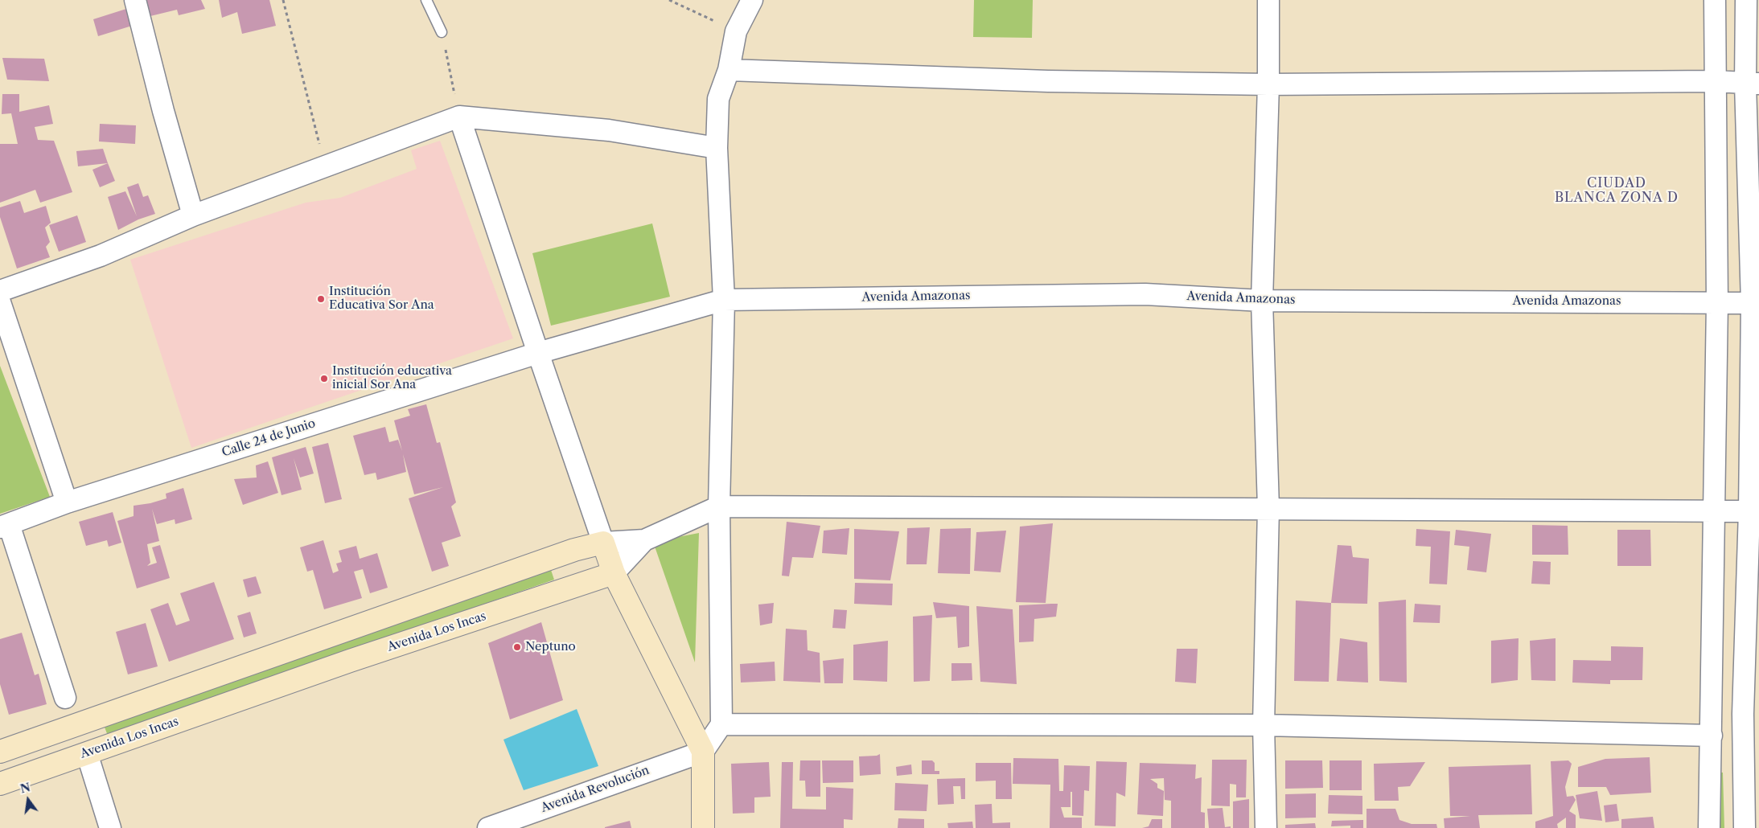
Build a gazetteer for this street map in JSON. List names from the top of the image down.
{
  "streets": {
    "main road": ["Avenida Los Incas"],
    "street": ["Avenida Amazonas", "Calle 24 de Junio", "Avenida Revolución"]
  },
  "crossings": [
    ["Avenida Amazonas", "Calle 24 de Junio"]
  ],
  "districts": ["CIUDAD BLANCA ZONA D"],
  "places": ["Institución Educativa Sor Ana", "Institución educativa inicial Sor Ana", "Neptuno"],
  "north": "top"
}
